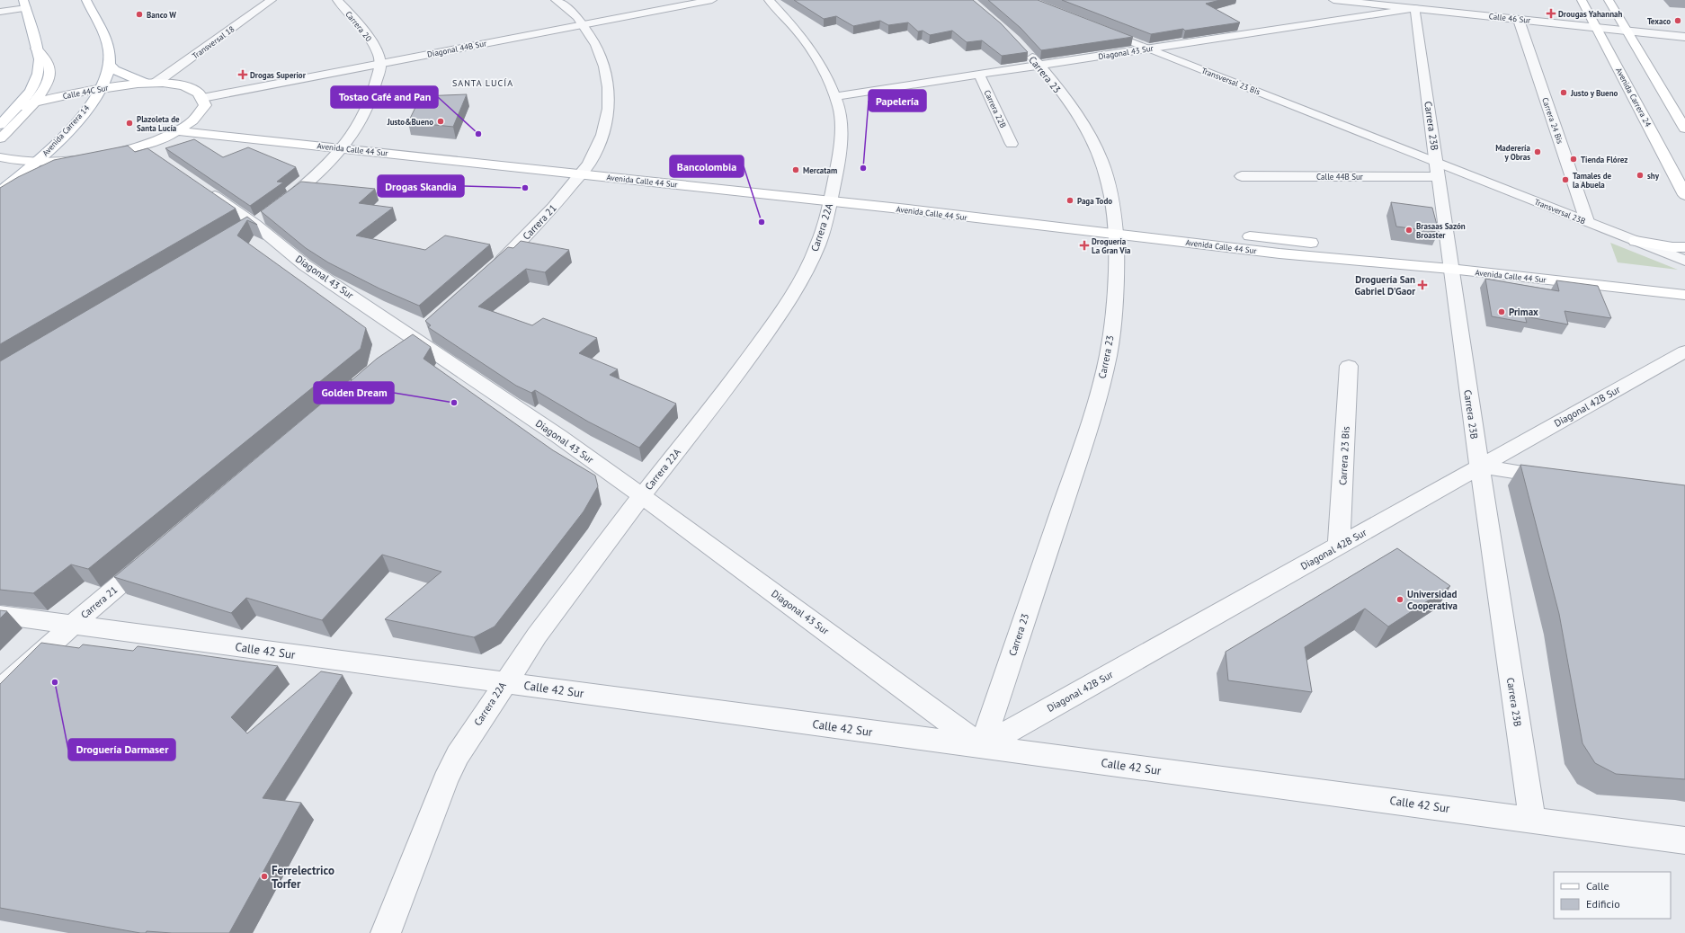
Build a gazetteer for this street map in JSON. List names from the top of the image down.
{
  "streets": {
    "main road": [
      "Calle 44C Sur",
      "Avenida Carrera 24",
      "Avenida Carrera 14",
      "Avenida Calle 44 Sur"
    ],
    "street": [
      "Calle 46 Sur",
      "Carrera 20",
      "Transversal 18",
      "Diagonal 44B Sur",
      "Diagonal 43 Sur",
      "Carrera 23",
      "Transversal 23 Bis",
      "Carrera 22B",
      "Carrera 24 Bis",
      "Carrera 23B",
      "Calle 44B Sur",
      "Transversal 23B",
      "Carrera 21",
      "Carrera 22A",
      "Diagonal 42B Sur",
      "Carrera 23 Bis",
      "Calle 42 Sur"
    ]
  },
  "crossings": [
    ["Calle 46 Sur", "Diagonal 43 Sur"],
    ["Calle 46 Sur", "Avenida Carrera 24"],
    ["Calle 46 Sur", "Carrera 24 Bis"],
    ["Calle 46 Sur", "Carrera 23B"],
    ["Carrera 20", "Diagonal 44B Sur"],
    ["Transversal 18", "Calle 44C Sur"],
    ["Diagonal 44B Sur", "Carrera 21"],
    ["Diagonal 43 Sur", "Carrera 23"],
    ["Diagonal 43 Sur", "Transversal 23 Bis"],
    ["Diagonal 43 Sur", "Carrera 22B"],
    ["Diagonal 43 Sur", "Carrera 23B"],
    ["Diagonal 43 Sur", "Carrera 22A"],
    ["Diagonal 43 Sur", "Diagonal 42B Sur"],
    ["Diagonal 43 Sur", "Calle 42 Sur"],
    ["Carrera 23", "Avenida Calle 44 Sur"],
    ["Carrera 23", "Diagonal 42B Sur"],
    ["Carrera 23", "Calle 42 Sur"],
    ["Transversal 23 Bis", "Carrera 23B"],
    ["Transversal 23 Bis", "Transversal 23B"],
    ["Calle 44C Sur", "Avenida Carrera 14"],
    ["Carrera 24 Bis", "Transversal 23B"],
    ["Carrera 23B", "Avenida Calle 44 Sur"],
    ["Carrera 23B", "Calle 44B Sur"],
    ["Carrera 23B", "Transversal 23B"],
    ["Carrera 23B", "Diagonal 42B Sur"],
    ["Carrera 23B", "Calle 42 Sur"],
    ["Avenida Calle 44 Sur", "Carrera 21"],
    ["Avenida Calle 44 Sur", "Carrera 22A"],
    ["Carrera 21", "Calle 42 Sur"],
    ["Carrera 22A", "Calle 42 Sur"],
    ["Diagonal 42B Sur", "Carrera 23 Bis"],
    ["Diagonal 42B Sur", "Calle 42 Sur"]
  ],
  "districts": ["SANTA LUCÍA"],
  "places": {
    "health": [
      "Drougas Yahannah",
      "Drogas Superior",
      "Droguería La Gran Via",
      "Droguería San Gabriel D'Gaor"
    ],
    "other": [
      "Banco W",
      "Texaco",
      "Justo y Bueno",
      "Justo&Bueno",
      "Plazoleta de Santa Lucía",
      "Tostao Café and Pan",
      "Maderería y Obras",
      "Tienda Flórez",
      "Papelería",
      "Mercatam",
      "shy",
      "Tamales de la Abuela",
      "Drogas Skandia",
      "Paga Todo",
      "Bancolombia",
      "Brasaas Sazón Broaster",
      "Primax",
      "Golden Dream",
      "Universidad Cooperativa",
      "Droguería Darmaser",
      "Ferrelectrico Torfer"
    ]
  },
  "legend": ["Calle", "Edificio"]
}
